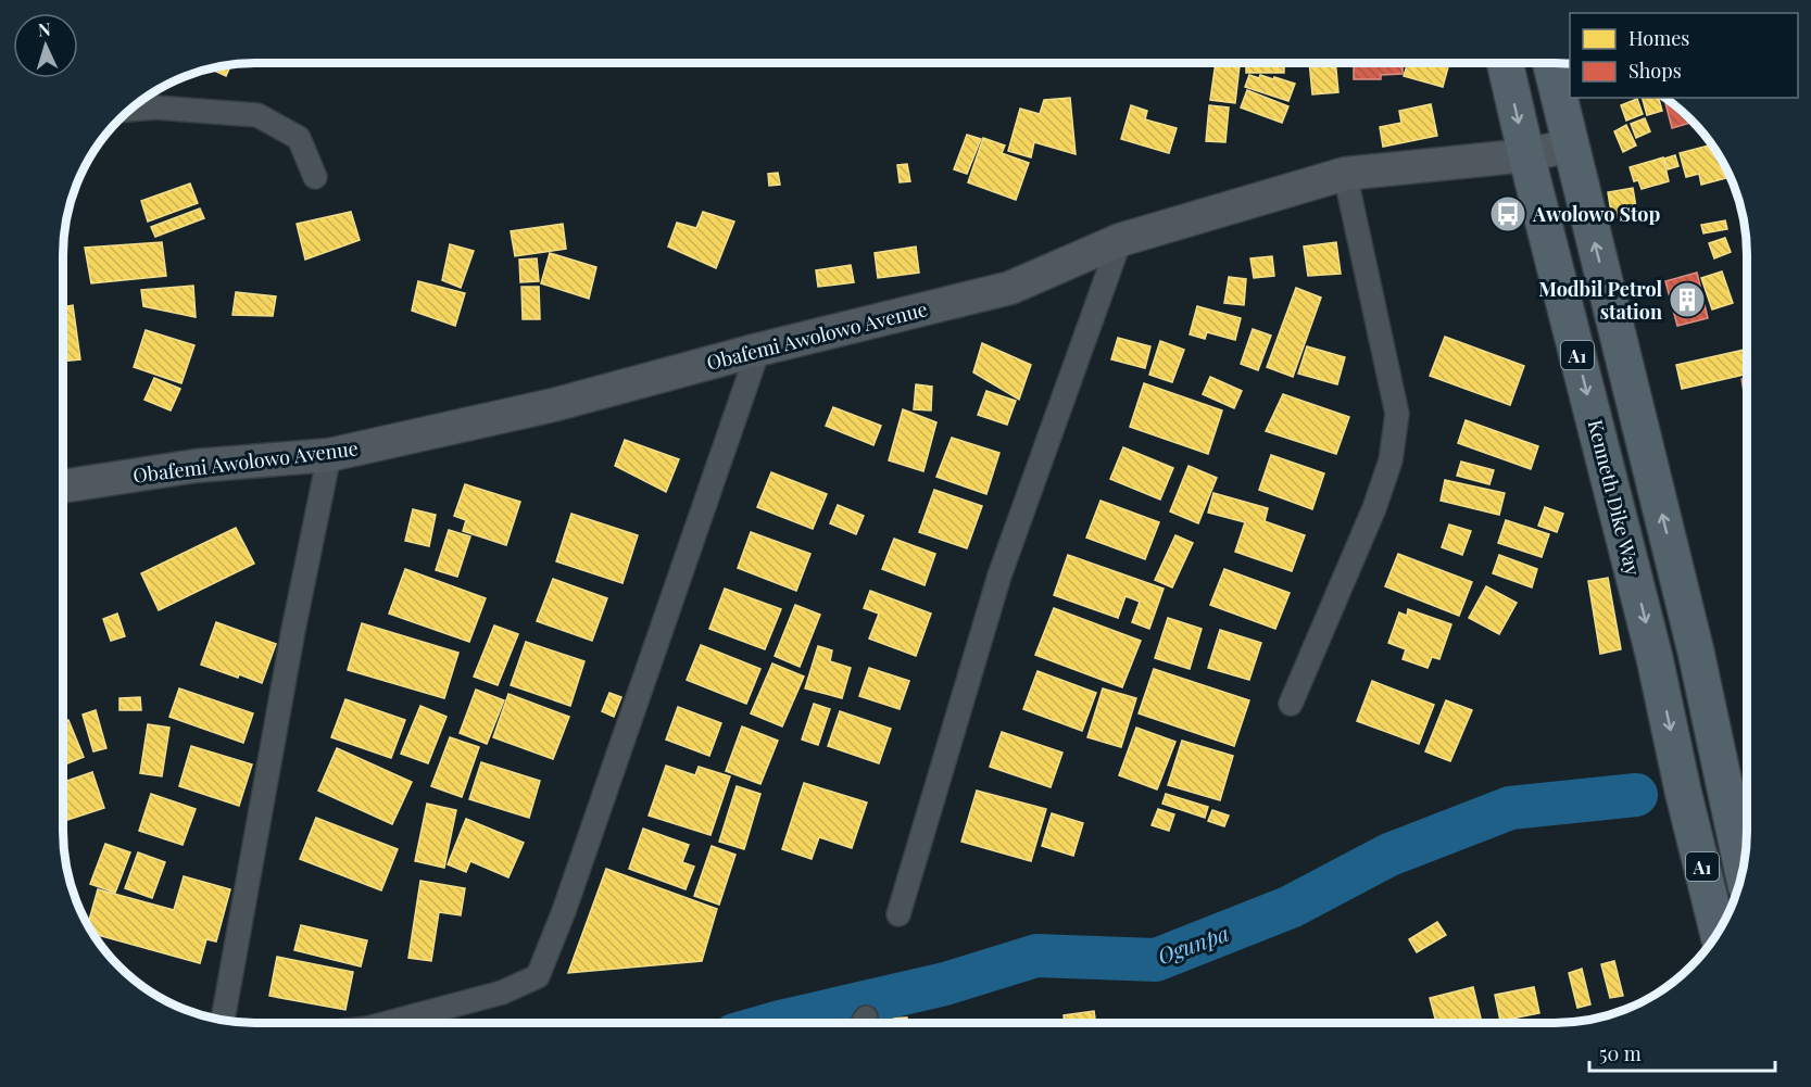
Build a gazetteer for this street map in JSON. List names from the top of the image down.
{
  "streets": {
    "highway": ["A1", "Kenneth Dike Way"],
    "main road": ["Obafemi Awolowo Avenue"]
  },
  "crossings": [
    ["Obafemi Awolowo Avenue", "A1"],
    ["Obafemi Awolowo Avenue", "Kenneth Dike Way"]
  ],
  "water": ["Ogunpa"],
  "places": {
    "bus stop": ["Awolowo Stop"],
    "building": ["Modbil Petrol station"]
  },
  "legend": ["Homes", "Shops"],
  "scale_bar": "50 m",
  "north": "top"
}
